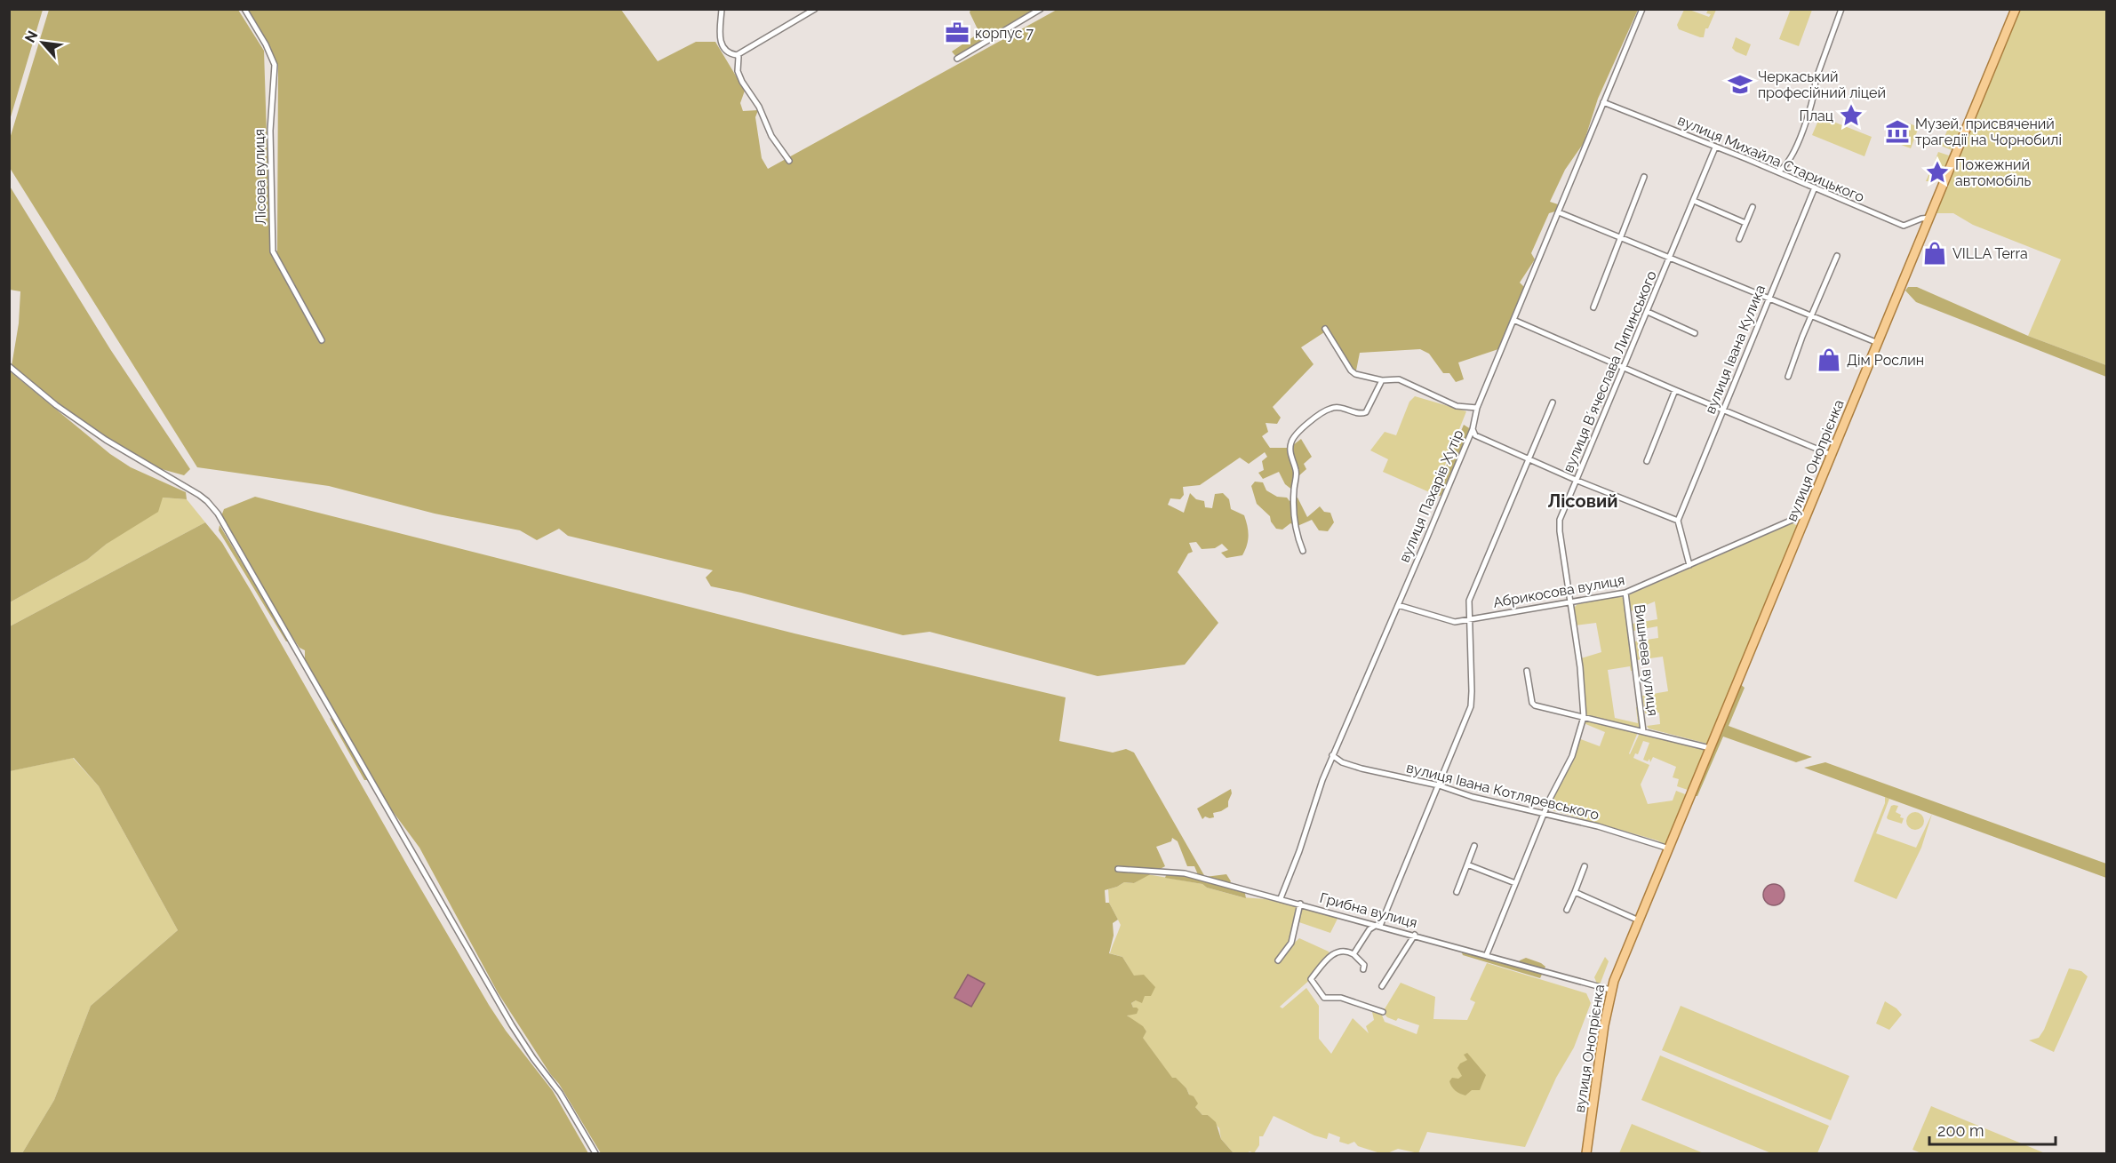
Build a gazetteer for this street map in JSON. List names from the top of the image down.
{
  "streets": {
    "main road": ["вулиця Онопрієнка"],
    "street": [
      "вулиця Михайла Старицького",
      "Лісова вулиця",
      "вулиця Івана Кулика",
      "вулиця Вʼячеслава Липинського",
      "вулиця Пахарів Хутір",
      "Абрикосова вулиця",
      "Вишнева вулиця",
      "вулиця Івана Котляревського",
      "Грибна вулиця"
    ]
  },
  "crossings": [
    ["вулиця Михайла Старицького", "вулиця Івана Кулика"],
    ["вулиця Михайла Старицького", "вулиця Вʼячеслава Липинського"],
    ["вулиця Михайла Старицького", "вулиця Онопрієнка"],
    ["вулиця Михайла Старицького", "вулиця Пахарів Хутір"],
    ["вулиця Вʼячеслава Липинського", "Абрикосова вулиця"],
    ["вулиця Вʼячеслава Липинського", "Вишнева вулиця"],
    ["вулиця Вʼячеслава Липинського", "вулиця Івана Котляревського"],
    ["вулиця Вʼячеслава Липинського", "Грибна вулиця"],
    ["вулиця Онопрієнка", "Абрикосова вулиця"],
    ["вулиця Онопрієнка", "Вишнева вулиця"],
    ["вулиця Онопрієнка", "вулиця Івана Котляревського"],
    ["вулиця Онопрієнка", "Грибна вулиця"],
    ["вулиця Пахарів Хутір", "Абрикосова вулиця"],
    ["вулиця Пахарів Хутір", "вулиця Івана Котляревського"],
    ["вулиця Пахарів Хутір", "Грибна вулиця"],
    ["Абрикосова вулиця", "Вишнева вулиця"]
  ],
  "districts": ["Лісовий"],
  "places": {
    "office": ["корпус 7"],
    "school or university": ["Черкаський професійний ліцей"],
    "place": ["Плац", "Пожежний автомобіль"],
    "museum": ["Музей, присвячений трагедії на Чорнобилі"],
    "shop": ["VILLA Terra", "Дім Рослин"]
  },
  "scale_bar": "200 m",
  "north": "top left"
}
